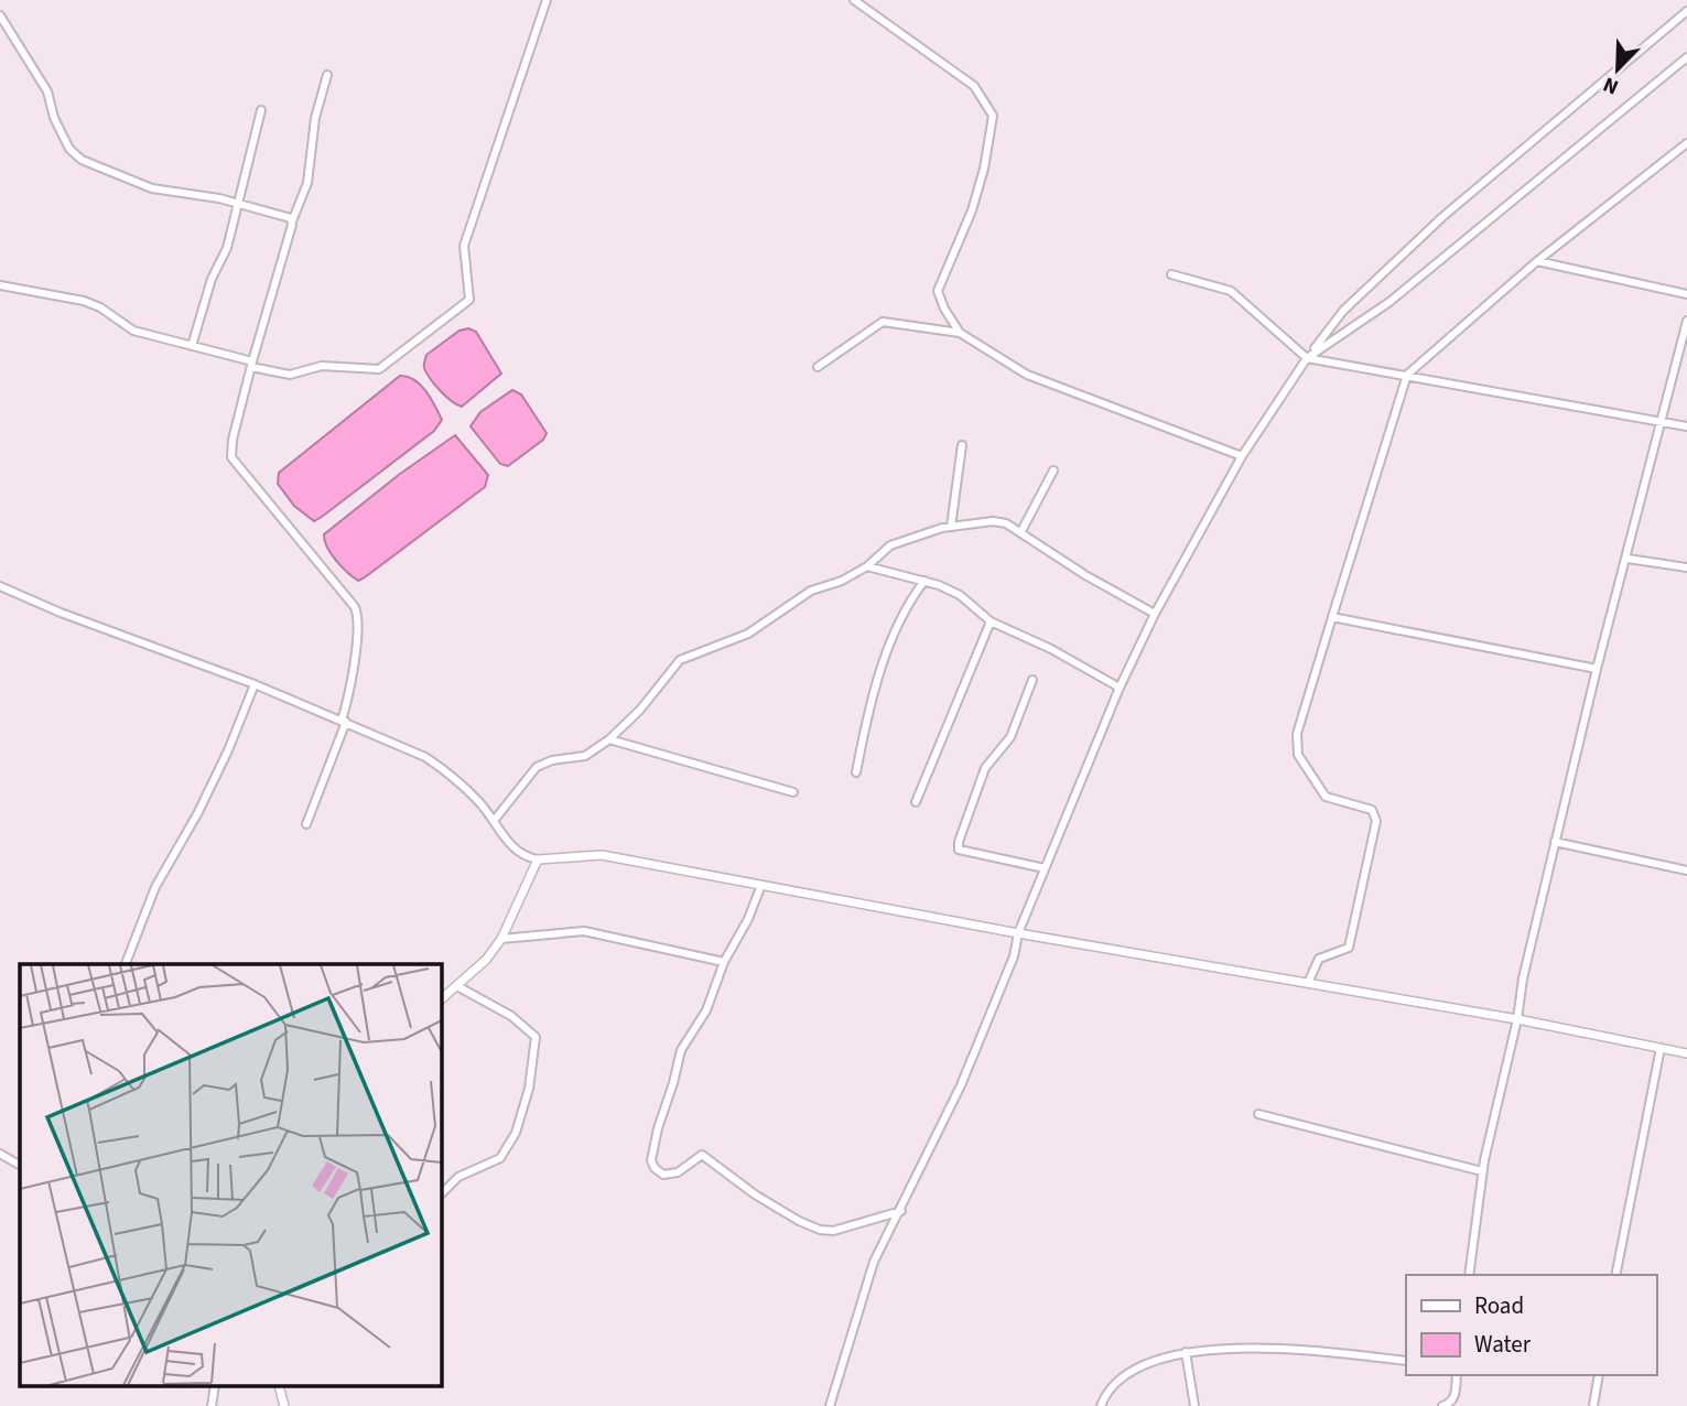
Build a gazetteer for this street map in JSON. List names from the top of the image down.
{
  "legend": ["Road", "Water"],
  "north": "bottom left"
}
